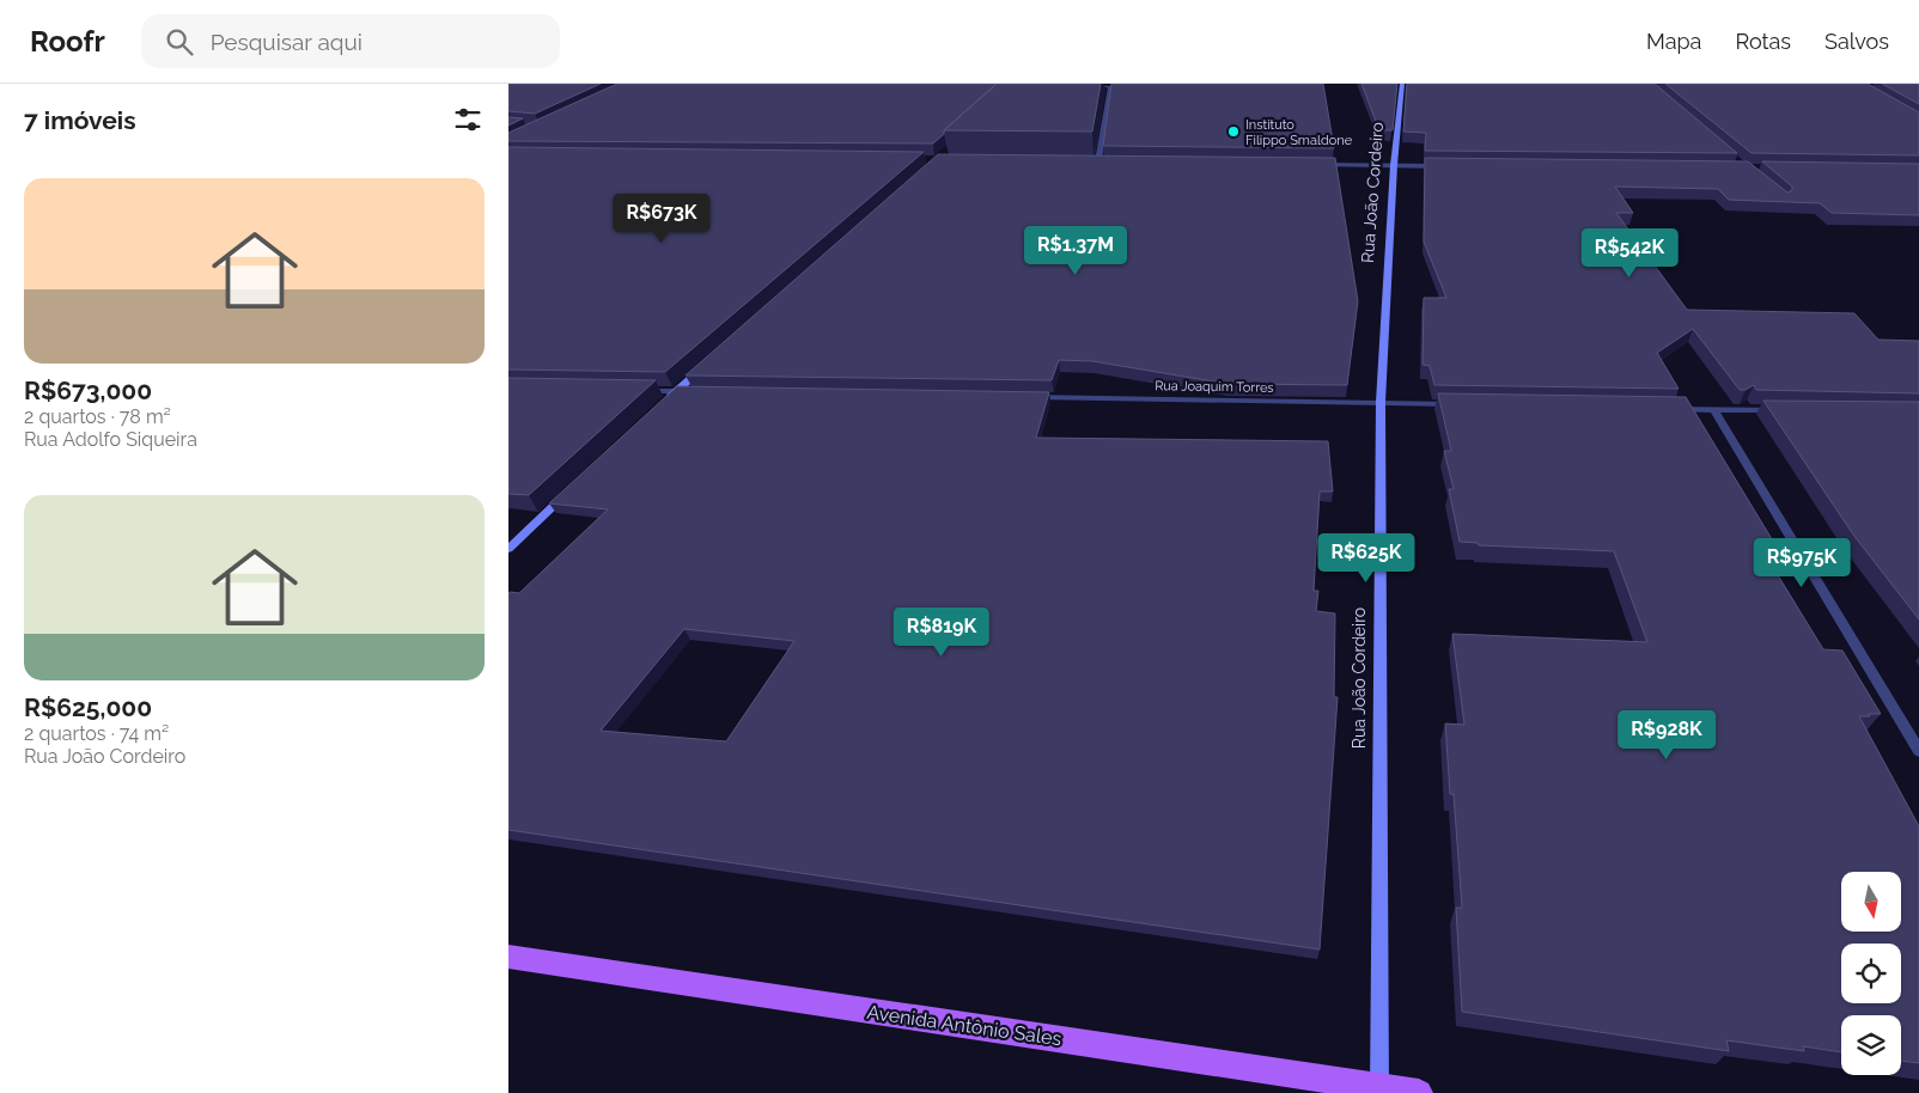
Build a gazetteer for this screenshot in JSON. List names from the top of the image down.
{
  "streets": {
    "main road": ["Avenida Antônio Sales"],
    "street": ["Rua João Cordeiro", "Rua Joaquim Torres"]
  },
  "crossings": [
    ["Rua João Cordeiro", "Rua Joaquim Torres"],
    ["Rua João Cordeiro", "Avenida Antônio Sales"]
  ],
  "places": ["Instituto Filippo Smaldone"],
  "north": "bottom",
  "page": {
    "header": "Roofr",
    "search": "Pesquisar aqui",
    "nav": ["Mapa", "Rotas", "Salvos"],
    "heading": "7 imóveis",
    "list": [
      {
        "name": "R$673,000",
        "note": "2 quartos · 78 m² · Rua Adolfo Siqueira"
      },
      {
        "name": "R$625,000",
        "note": "2 quartos · 74 m² · Rua João Cordeiro"
      }
    ],
    "price": [
      "R$673K",
      "R$1.37M",
      "R$542K",
      "R$625K",
      "R$975K",
      "R$819K",
      "R$928K"
    ]
  }
}
